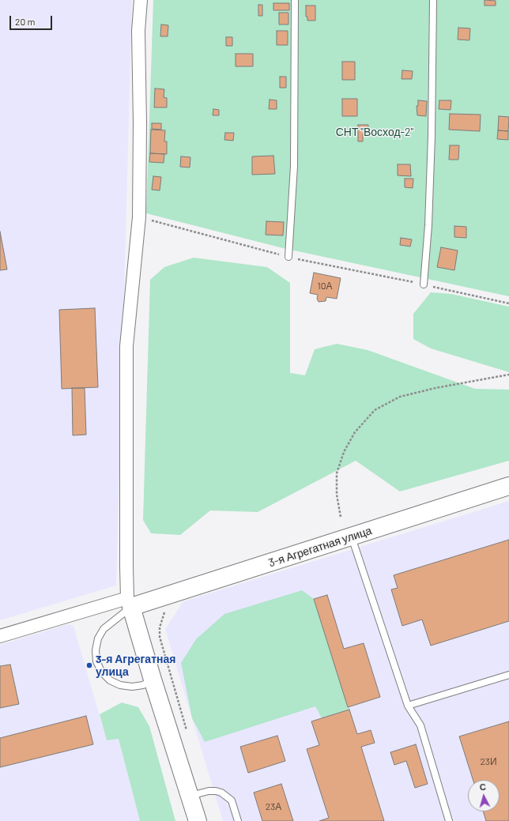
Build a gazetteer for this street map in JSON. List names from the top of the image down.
{
  "streets": {
    "street": ["3-я Агрегатная улица"]
  },
  "parks": ["СНТ \"Восход-2\""],
  "places": ["3-я Агрегатная улица"],
  "house_numbers": ["10А", "23И", "23А"],
  "scale_bar": "20 m",
  "north": "top"
}
